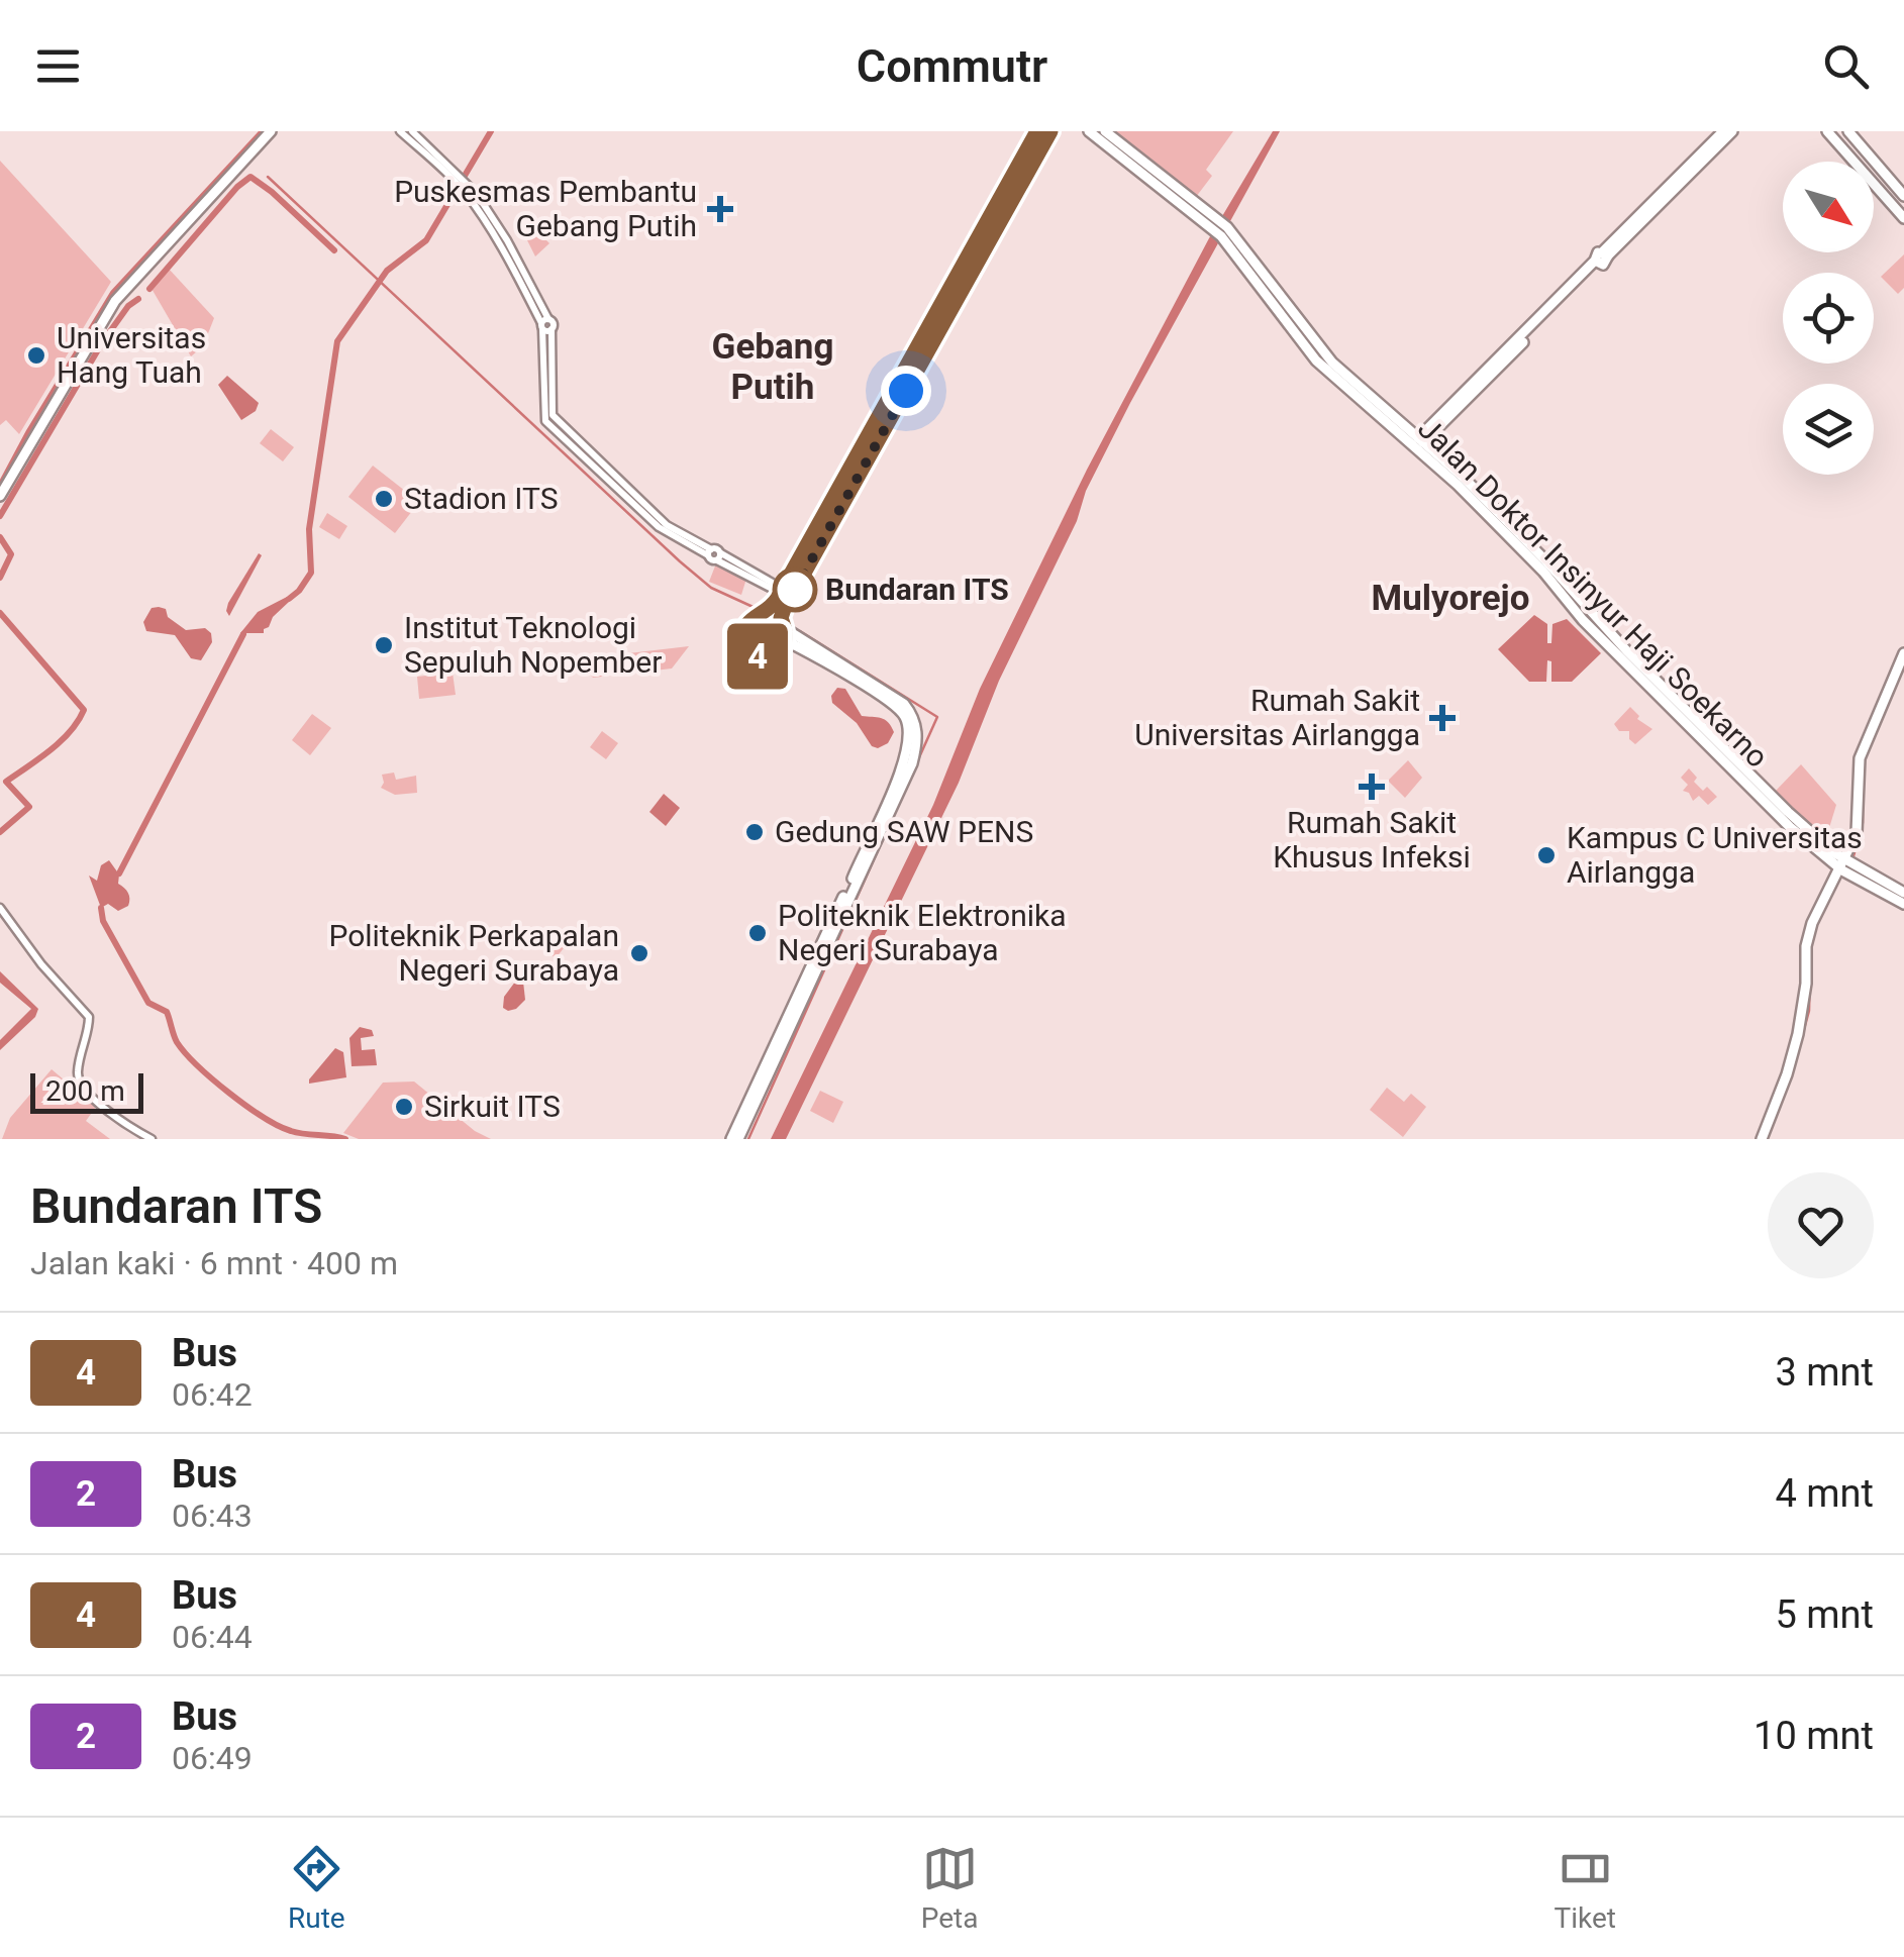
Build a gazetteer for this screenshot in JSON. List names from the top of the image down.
{
  "streets": {
    "main road": ["Jalan Doktor Insinyur Haji Soekarno"]
  },
  "districts": ["Gebang Putih", "Mulyorejo"],
  "places": {
    "health": ["Puskesmas Pembantu Gebang Putih", "Rumah Sakit Universitas Airlangga", "Rumah Sakit Khusus Infeksi"],
    "other": [
      "Universitas Hang Tuah",
      "Stadion ITS",
      "Bundaran ITS",
      "Institut Teknologi Sepuluh Nopember",
      "Gedung SAW PENS",
      "Kampus C Universitas Airlangga",
      "Politeknik Elektronika Negeri Surabaya",
      "Politeknik Perkapalan Negeri Surabaya",
      "Sirkuit ITS"
    ]
  },
  "lines": ["bus line 4"],
  "scale_bar": "200 m",
  "north": "bottom right",
  "page": {
    "header": "Commutr",
    "on_map": "4",
    "scale": "200 m",
    "heading": ["Bundaran ITS", "Jalan kaki · 6 mnt · 400 m"],
    "list": [
      {
        "mark": "4",
        "name": "Bus",
        "note": "06:42",
        "value": "3 mnt"
      },
      {
        "mark": "2",
        "name": "Bus",
        "note": "06:43",
        "value": "4 mnt"
      },
      {
        "mark": "4",
        "name": "Bus",
        "note": "06:44",
        "value": "5 mnt"
      },
      {
        "mark": "2",
        "name": "Bus",
        "note": "06:49",
        "value": "10 mnt"
      }
    ],
    "tabs": ["Rute", "Peta", "Tiket"]
  }
}
